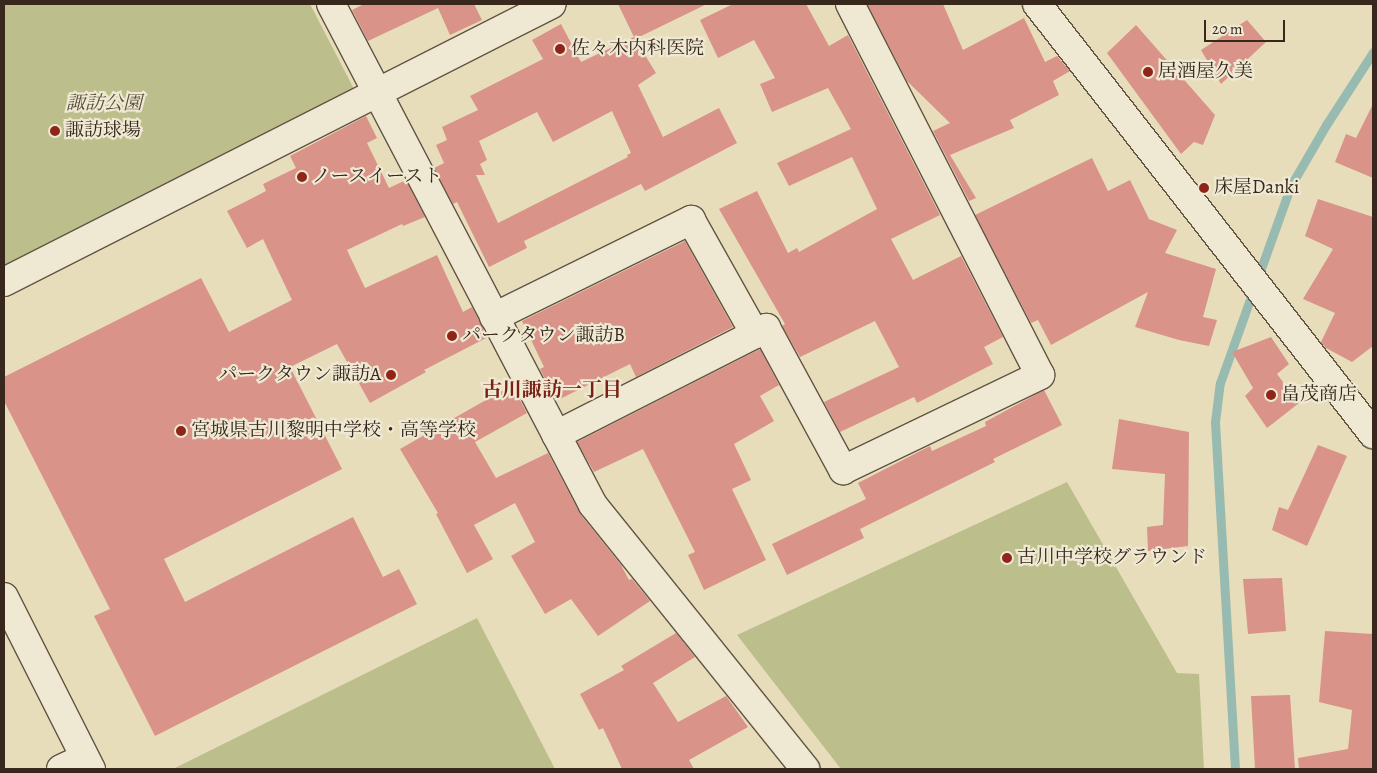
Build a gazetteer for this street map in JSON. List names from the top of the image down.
{
  "districts": ["古川諏訪一丁目"],
  "parks": ["諏訪公園"],
  "places": [
    "佐々木内科医院",
    "居酒屋久美",
    "諏訪球場",
    "ノースイースト",
    "床屋Danki",
    "パークタウン諏訪B",
    "パークタウン諏訪A",
    "畠茂商店",
    "宮城県古川黎明中学校・高等学校",
    "古川中学校グラウンド"
  ],
  "scale_bar": "20 m"
}
